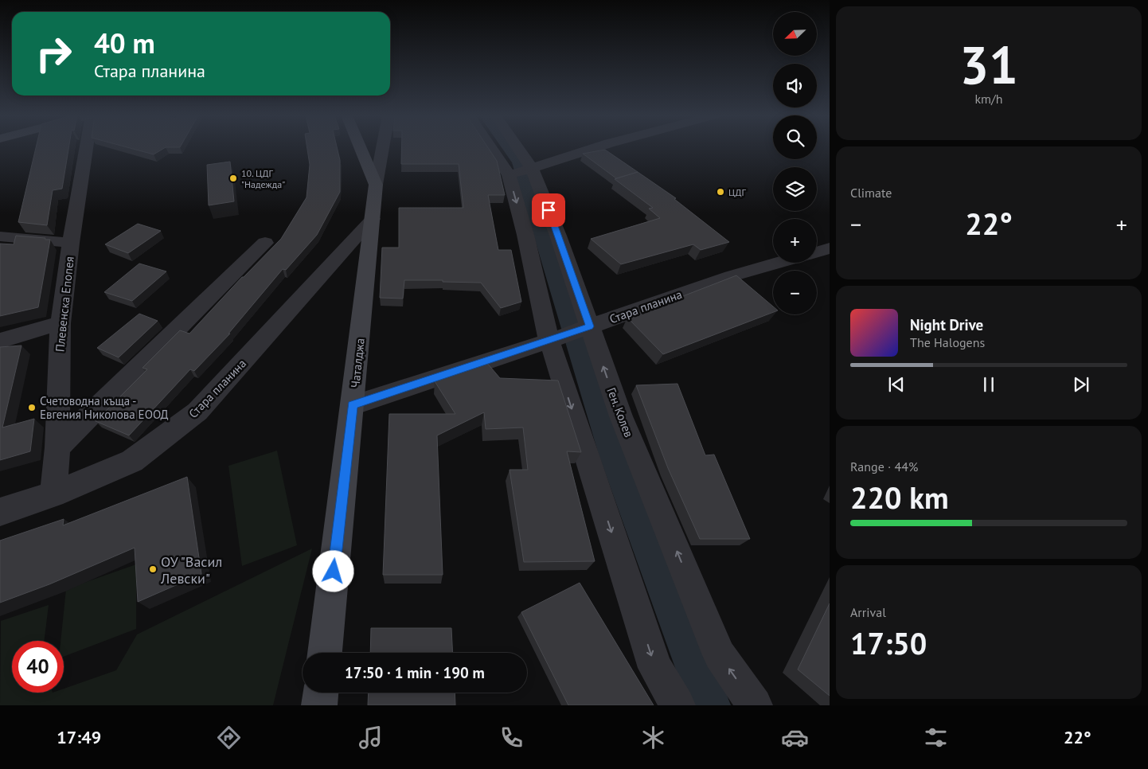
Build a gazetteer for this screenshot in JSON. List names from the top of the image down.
{
  "streets": {
    "street": [
      "Плевенска Епопея",
      "Стара планина",
      "Чаталджа",
      "Ген. Колев"
    ]
  },
  "crossings": [
    ["Плевенска Епопея", "Стара планина"],
    ["Стара планина", "Чаталджа"],
    ["Стара планина", "Ген. Колев"]
  ],
  "places": [
    "10. ЦДГ \"Надежда\"",
    "ЦДГ",
    "Счетоводна къща - Евгения Николова ЕООД",
    "ОУ \"Васил Левски\""
  ],
  "north": "bottom left",
  "page": {
    "tile": [
      ["31", "km/h"],
      "Climate",
      ["Range · 44%", "220 km"],
      ["Arrival", "17:50"]
    ],
    "map_buttons": ["+", "−"],
    "turn": ["40 m", "Стара планина"],
    "heat": ["−", "22°", "+"],
    "song": ["Night Drive", "The Halogens"],
    "limit": "40",
    "trip": "17:50 · 1 min · 190 m",
    "tabs": ["17:49", "22°"]
  }
}
